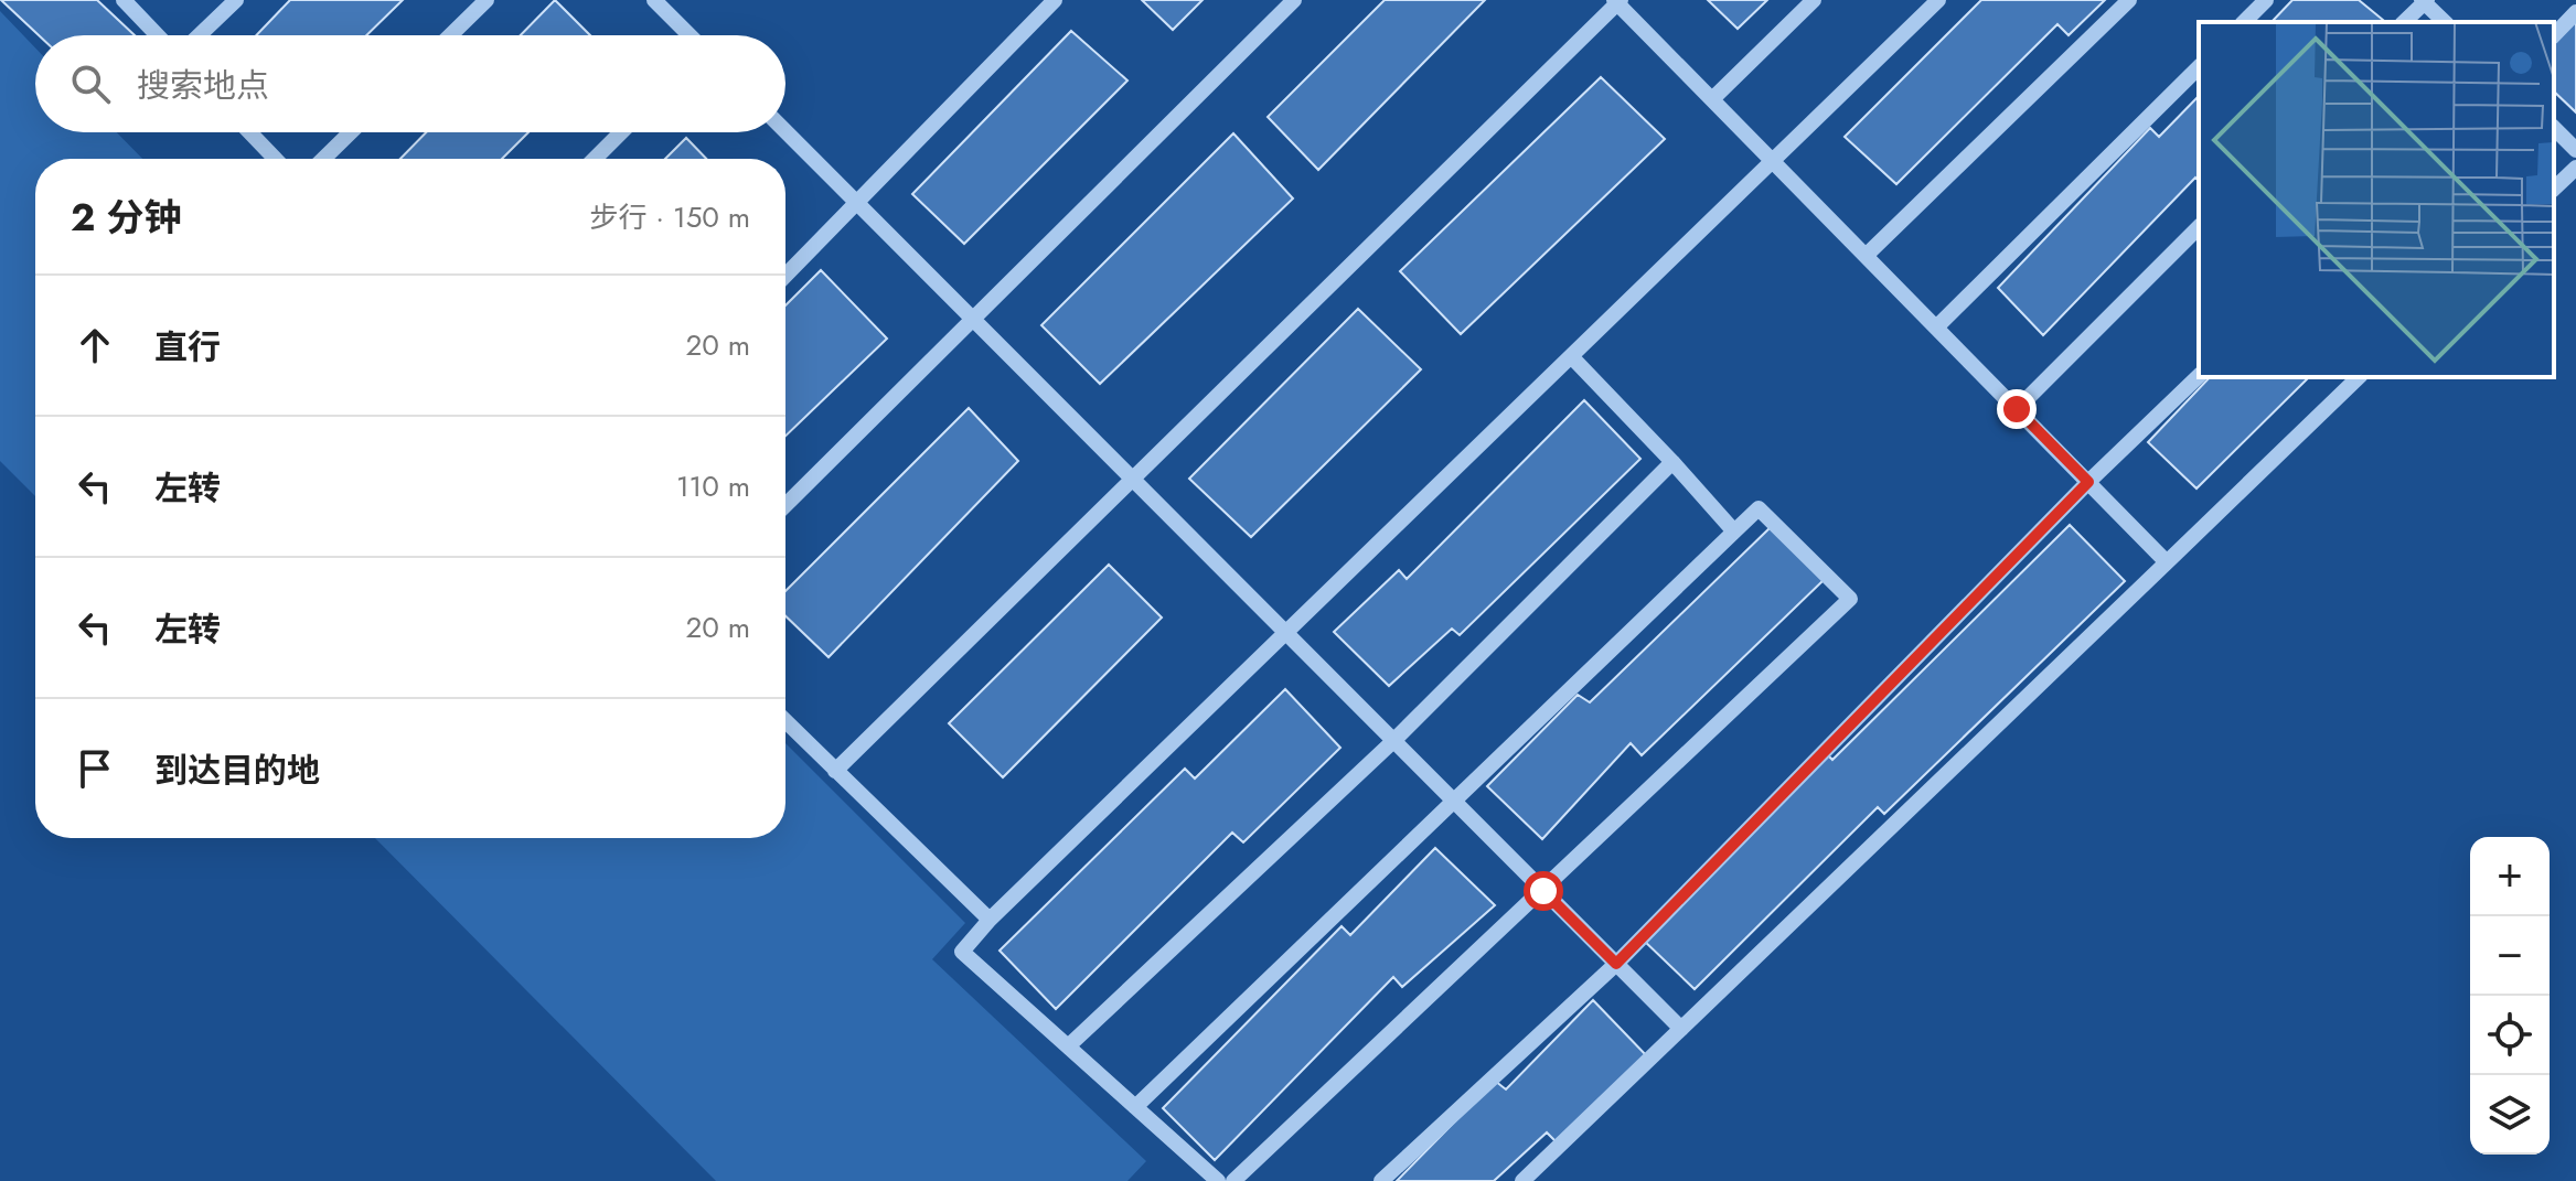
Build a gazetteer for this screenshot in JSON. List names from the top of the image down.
{
  "page": {
    "search": "搜索地点",
    "heading": ["2 分钟", "步行 · 150 m"],
    "list": [
      ["直行", "20 m"],
      ["左转", "110 m"],
      ["左转", "20 m"],
      "到达目的地"
    ],
    "map_buttons": ["+", "−"]
  }
}
